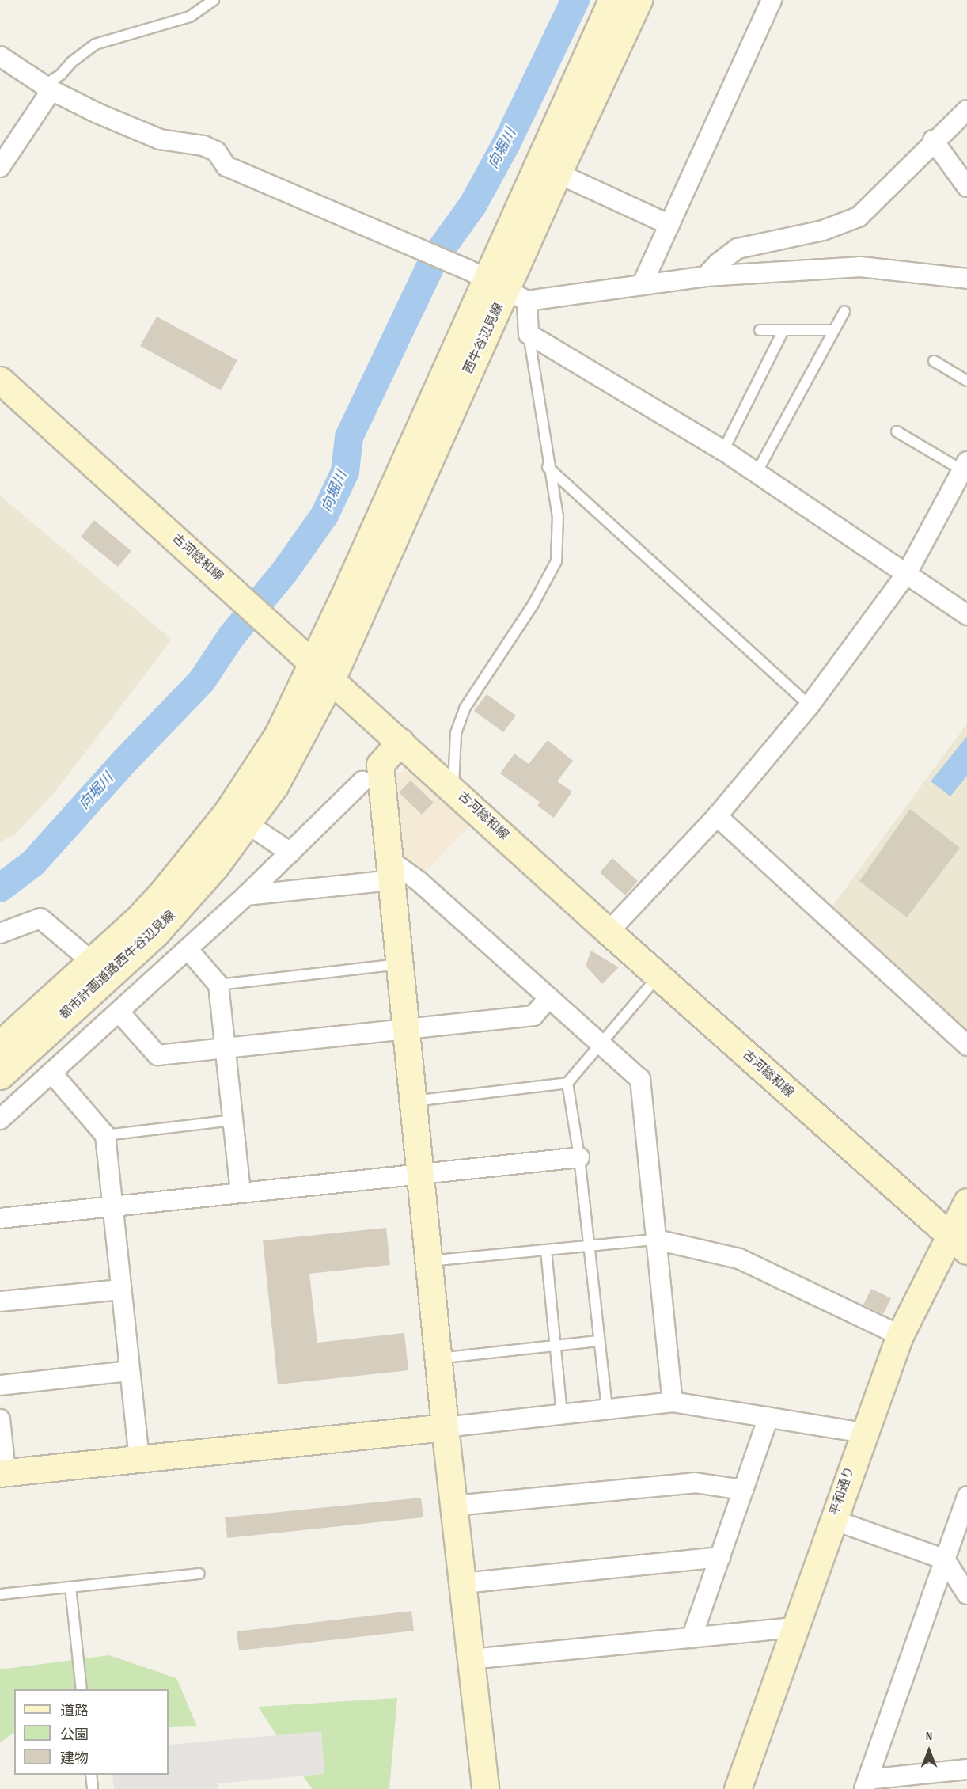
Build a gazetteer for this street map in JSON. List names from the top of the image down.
{
  "streets": {
    "street": [
      "西牛谷辺見線",
      "古河総和線",
      "都市計画道路西牛谷辺見線",
      "平和通り"
    ]
  },
  "crossings": [
    ["西牛谷辺見線", "古河総和線"],
    ["西牛谷辺見線", "都市計画道路西牛谷辺見線"],
    ["古河総和線", "都市計画道路西牛谷辺見線"],
    ["古河総和線", "平和通り"]
  ],
  "water": ["向堀川"],
  "legend": ["道路", "公園", "建物"],
  "north": "top"
}
